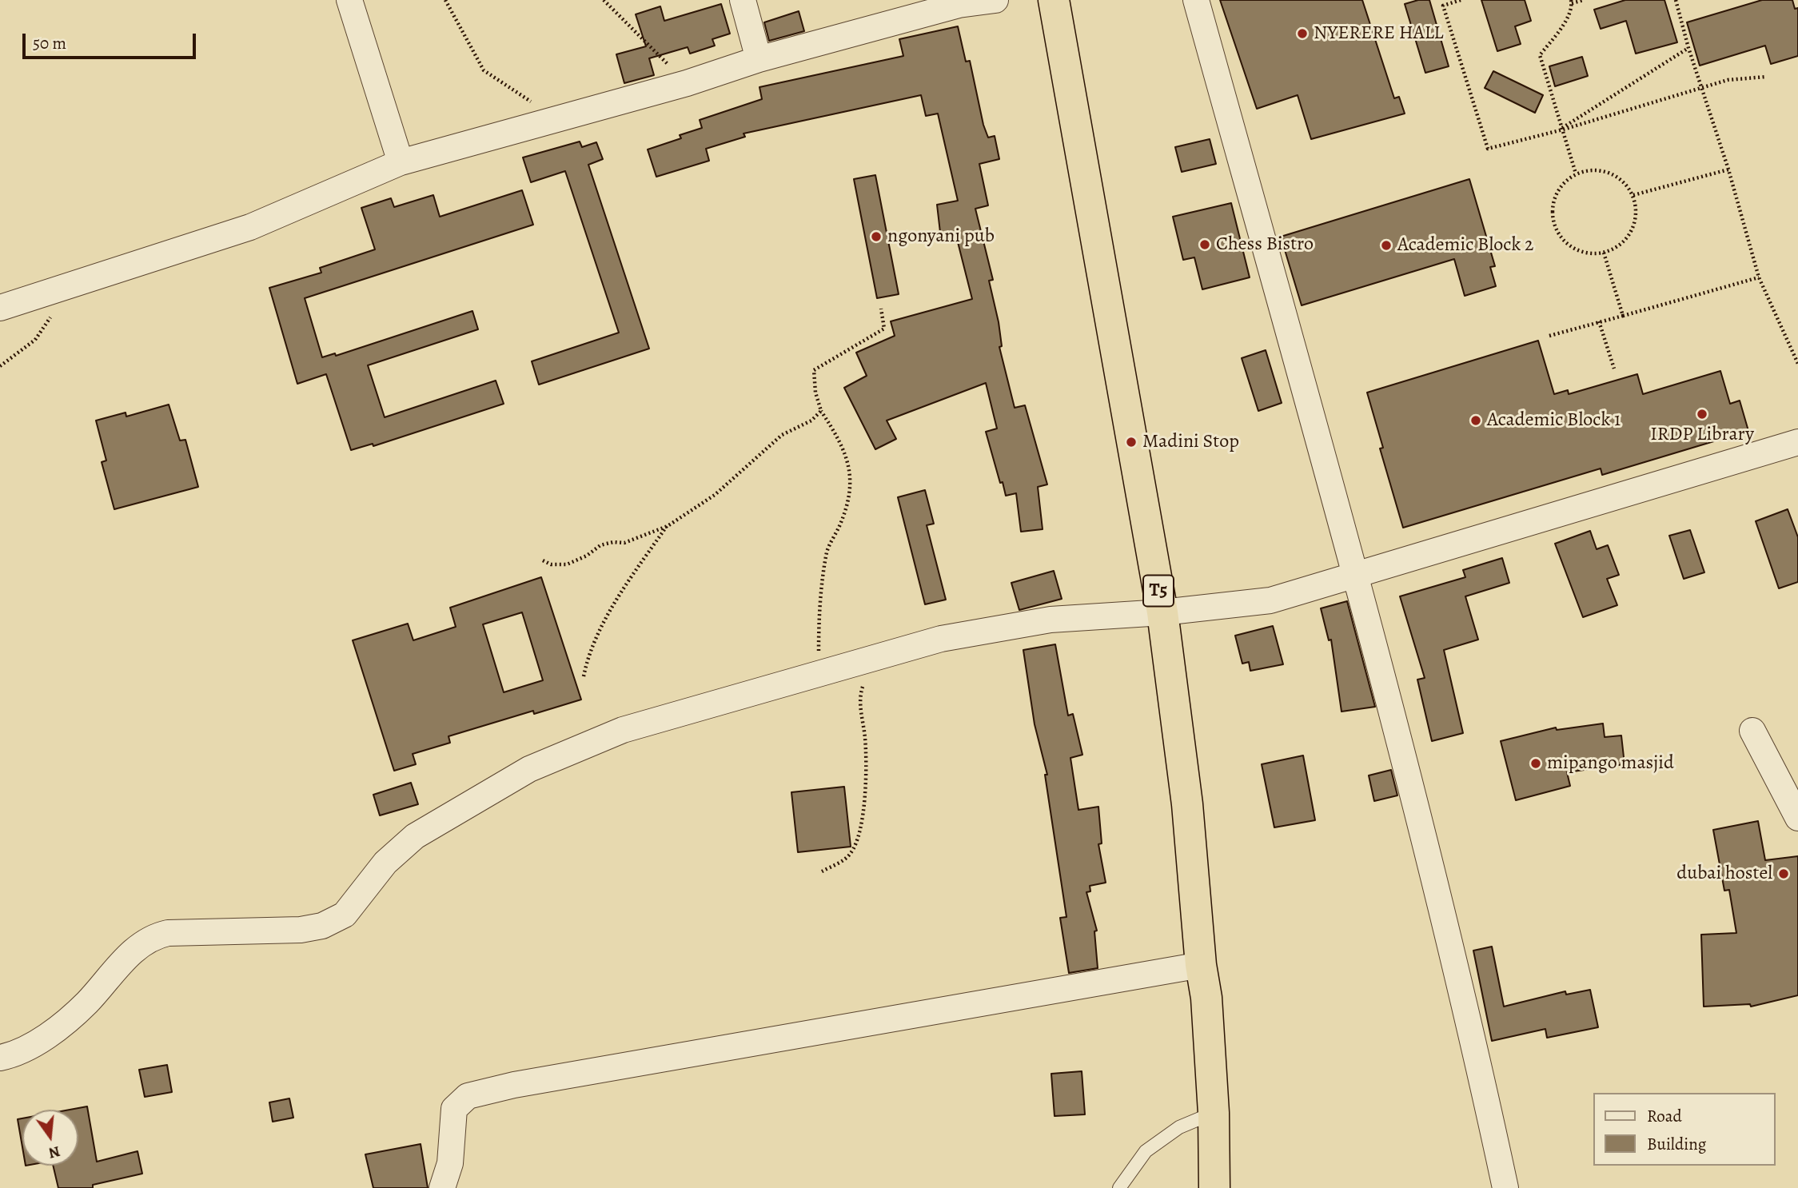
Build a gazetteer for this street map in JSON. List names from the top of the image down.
{
  "streets": {
    "highway": ["T5"]
  },
  "places": [
    "NYERERE HALL",
    "ngonyani pub",
    "Chess Bistro",
    "Academic Block 2",
    "IRDP Library",
    "Academic Block 1",
    "Madini Stop",
    "mipango masjid",
    "dubai hostel"
  ],
  "legend": ["Road", "Building"],
  "scale_bar": "50 m",
  "north": "bottom"
}
